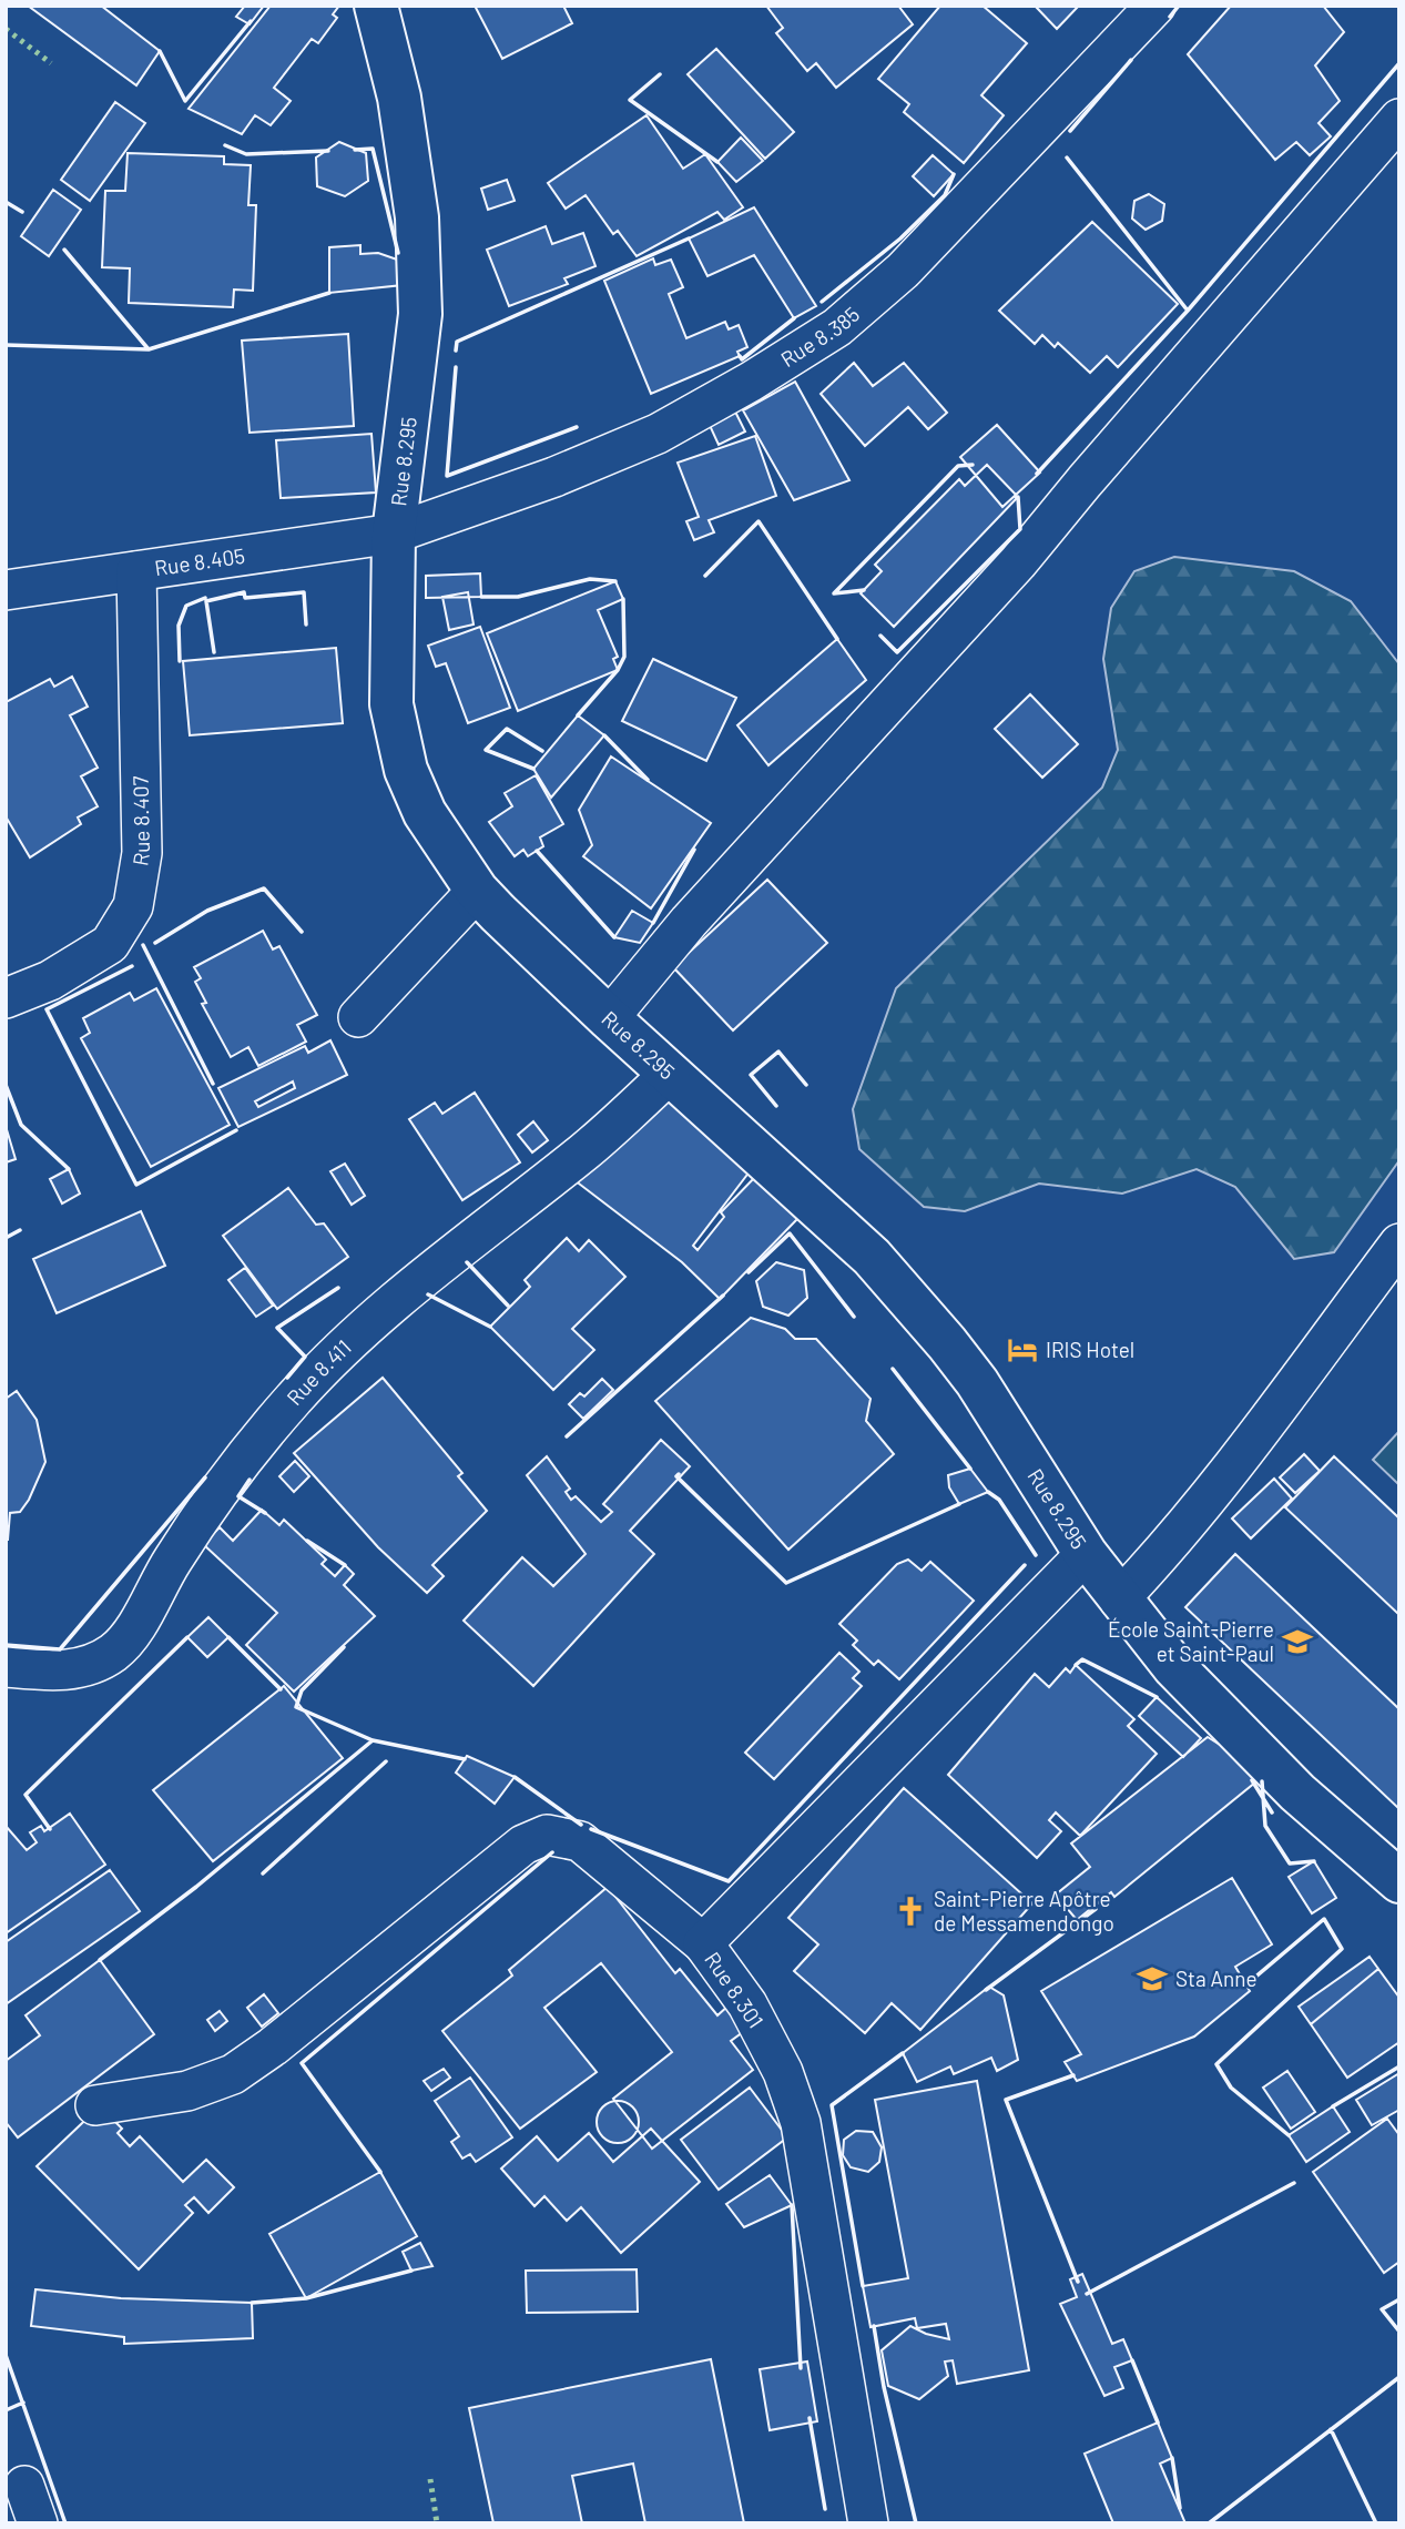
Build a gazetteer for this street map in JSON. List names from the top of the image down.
{
  "streets": {
    "street": [
      "Rue 8.385",
      "Rue 8.295",
      "Rue 8.405",
      "Rue 8.407",
      "Rue 8.411",
      "Rue 8.301"
    ]
  },
  "crossings": [
    ["Rue 8.385", "Rue 8.295"],
    ["Rue 8.385", "Rue 8.405"],
    ["Rue 8.295", "Rue 8.405"],
    ["Rue 8.295", "Rue 8.411"],
    ["Rue 8.295", "Rue 8.301"],
    ["Rue 8.405", "Rue 8.407"]
  ],
  "places": {
    "hotel": ["IRIS Hotel"],
    "school or university": ["École Saint-Pierre et Saint-Paul", "Sta Anne"],
    "church": ["Saint-Pierre Apôtre de Messamendongo"]
  }
}
